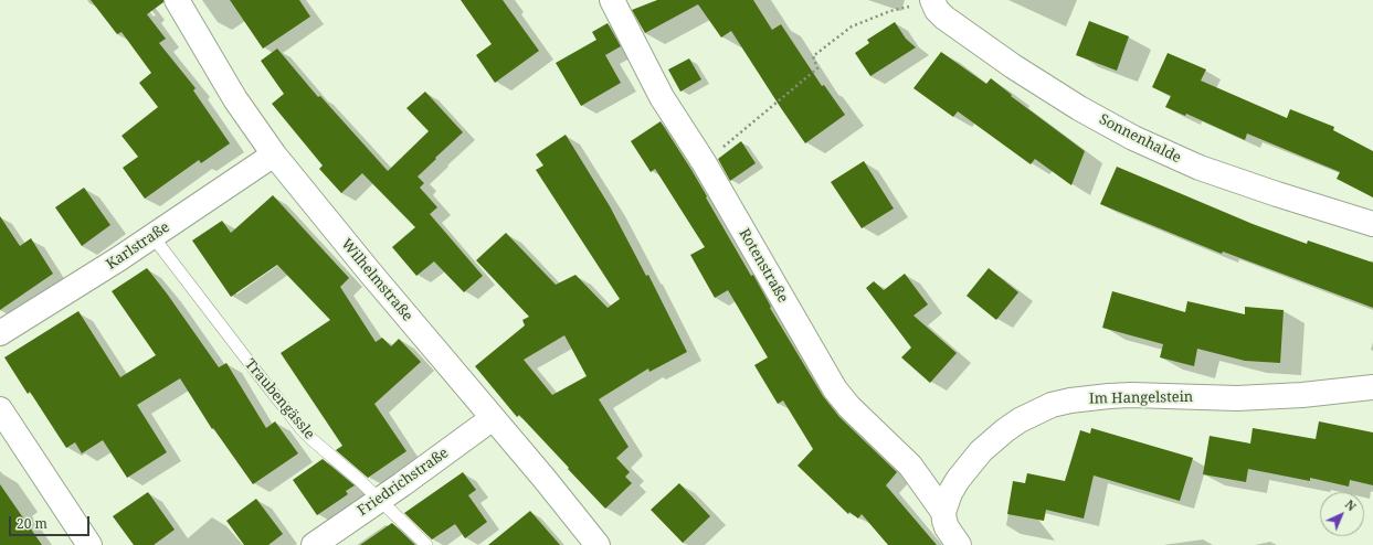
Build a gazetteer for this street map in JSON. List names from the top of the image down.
{
  "streets": {
    "street": [
      "Sonnenhalde",
      "Karlstraße",
      "Rotenstraße",
      "Wilhelmstraße",
      "Im Hangelstein",
      "Friedrichstraße"
    ],
    "lane": ["Traubengässle"]
  },
  "crossings": [
    ["Karlstraße", "Wilhelmstraße"],
    ["Karlstraße", "Traubengässle"],
    ["Rotenstraße", "Im Hangelstein"],
    ["Wilhelmstraße", "Friedrichstraße"],
    ["Traubengässle", "Friedrichstraße"]
  ],
  "scale_bar": "20 m",
  "north": "top right"
}
